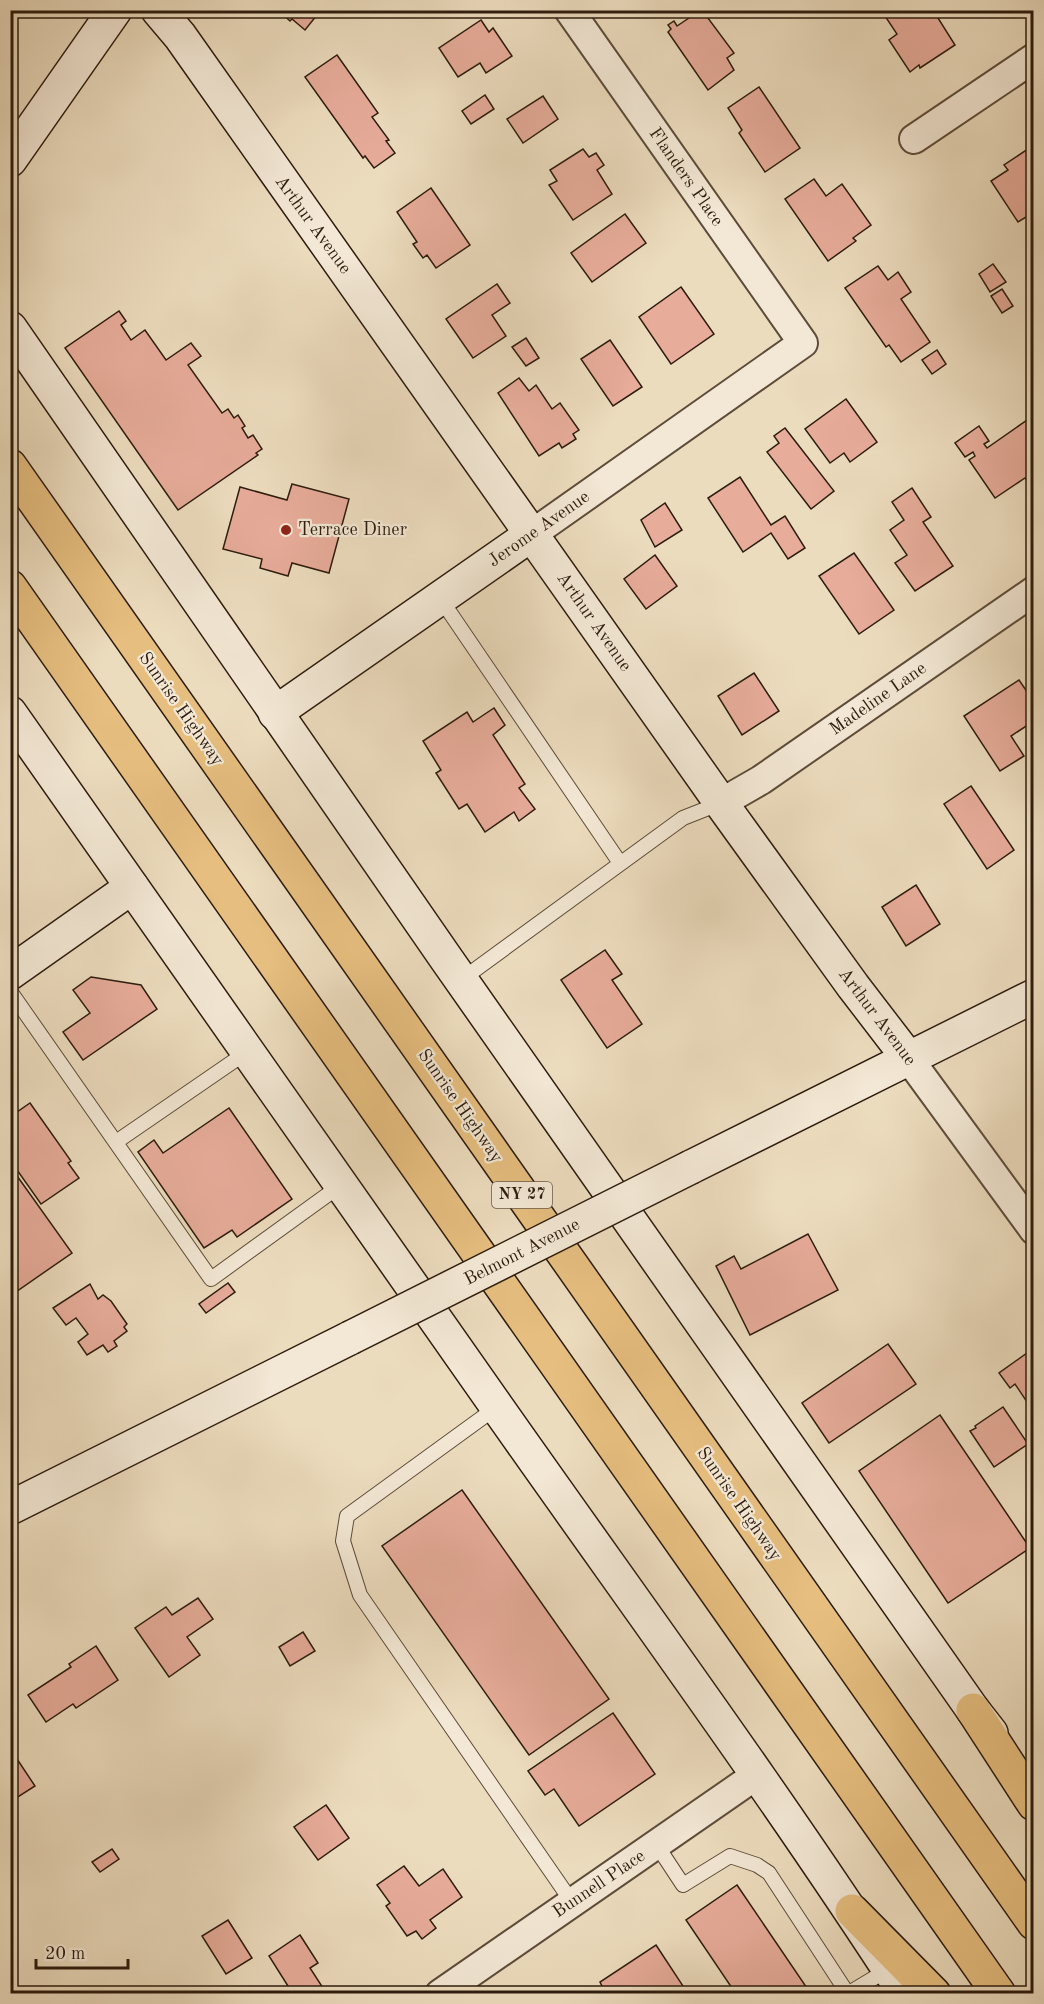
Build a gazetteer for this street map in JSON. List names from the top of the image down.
{
  "streets": {
    "highway": ["Sunrise Highway", "NY 27"],
    "main road": ["Arthur Avenue", "Jerome Avenue", "Belmont Avenue"],
    "street": ["Flanders Place", "Madeline Lane", "Bunnell Place"]
  },
  "crossings": [
    ["Flanders Place", "Jerome Avenue"],
    ["Arthur Avenue", "Jerome Avenue"],
    ["Arthur Avenue", "Madeline Lane"],
    ["Arthur Avenue", "Belmont Avenue"]
  ],
  "places": ["Terrace Diner"],
  "scale_bar": "20 m"
}
